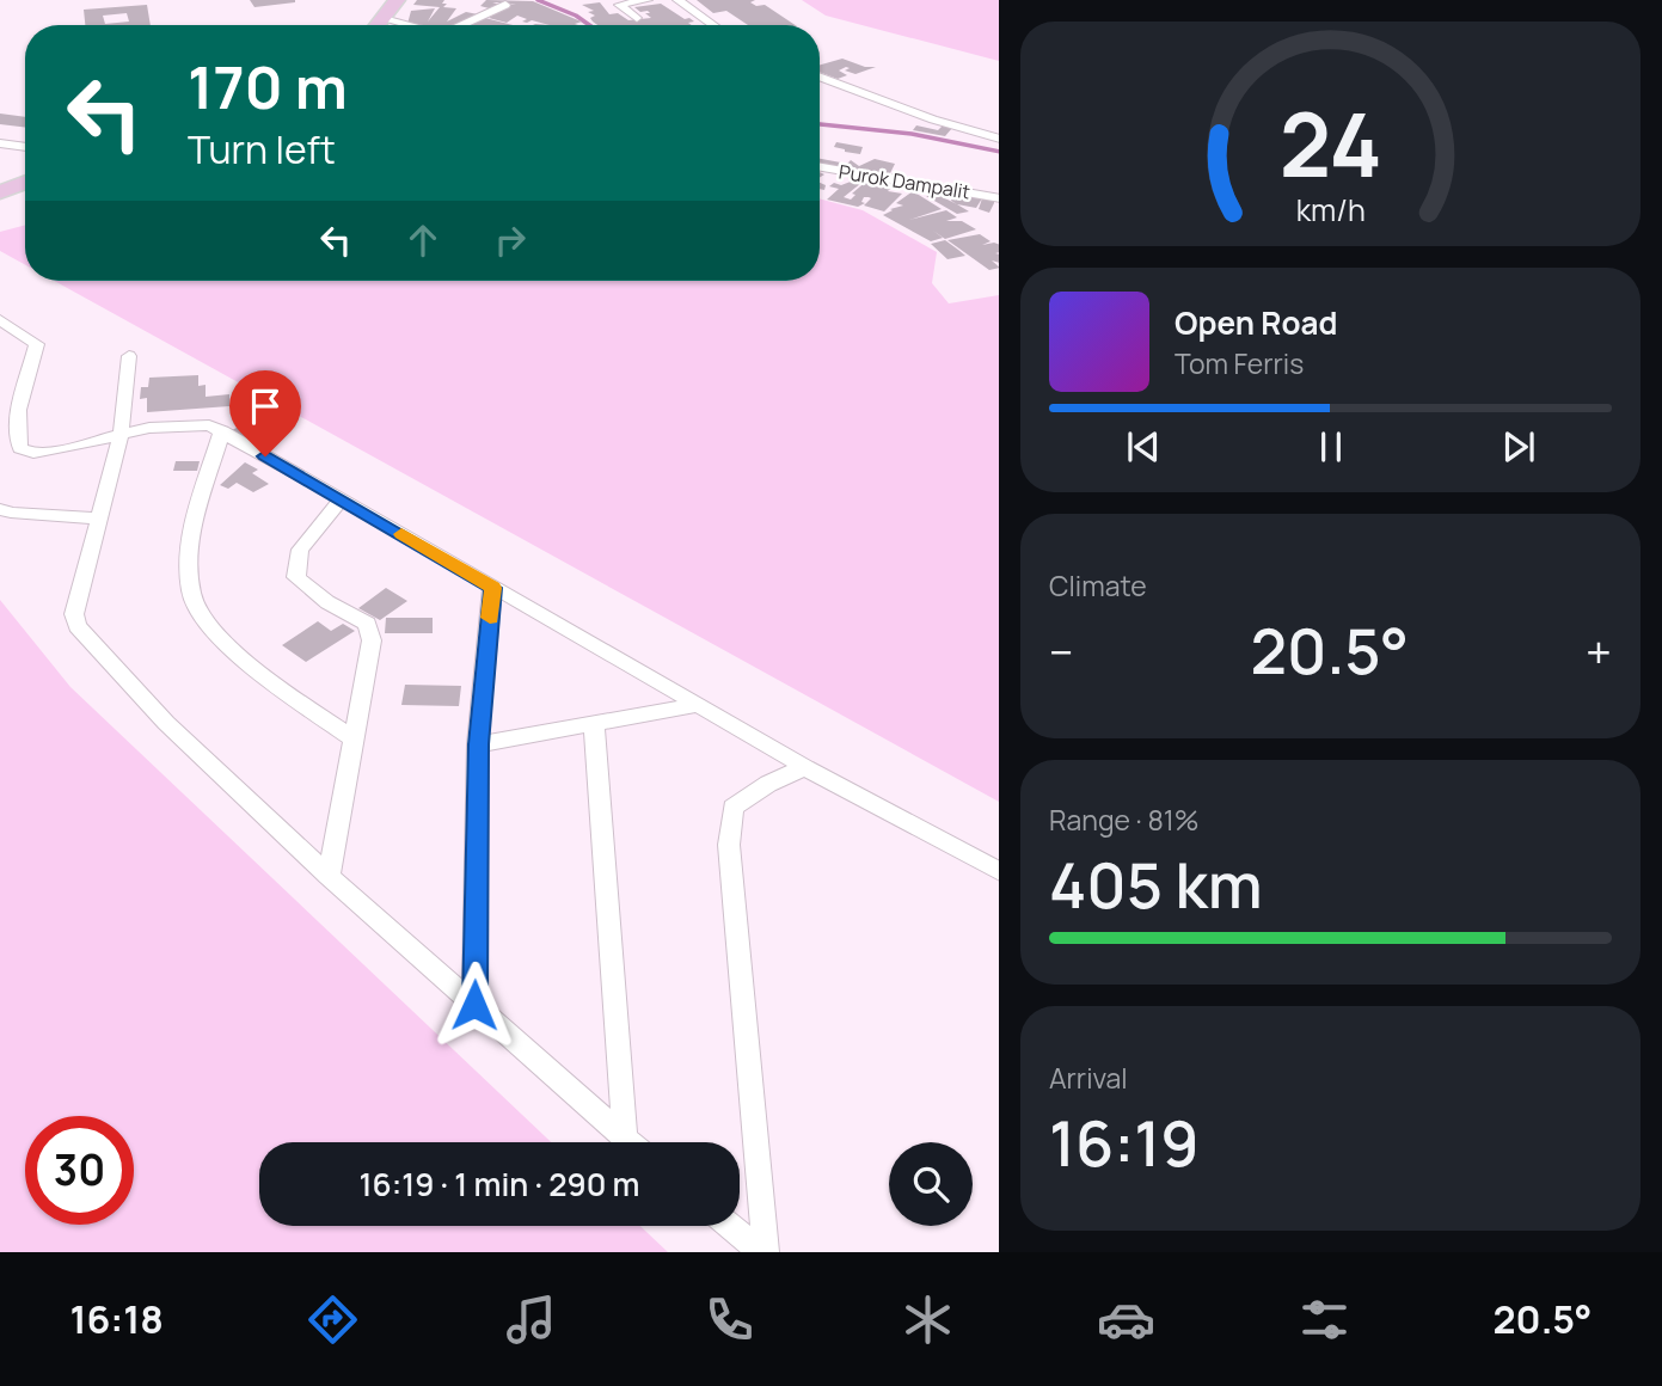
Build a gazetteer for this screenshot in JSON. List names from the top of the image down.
{
  "streets": {
    "street": ["Purok Dampalit"]
  },
  "page": {
    "turn": ["170 m", "Turn left"],
    "song": ["Open Road", "Tom Ferris"],
    "tile": [
      "Climate",
      ["Range · 81%", "405 km"],
      ["Arrival", "16:19"]
    ],
    "heat": ["−", "20.5°", "+"],
    "limit": "30",
    "trip": "16:19 · 1 min · 290 m",
    "tabs": ["16:18", "20.5°"],
    "gauge": ["24", "km/h"]
  }
}
